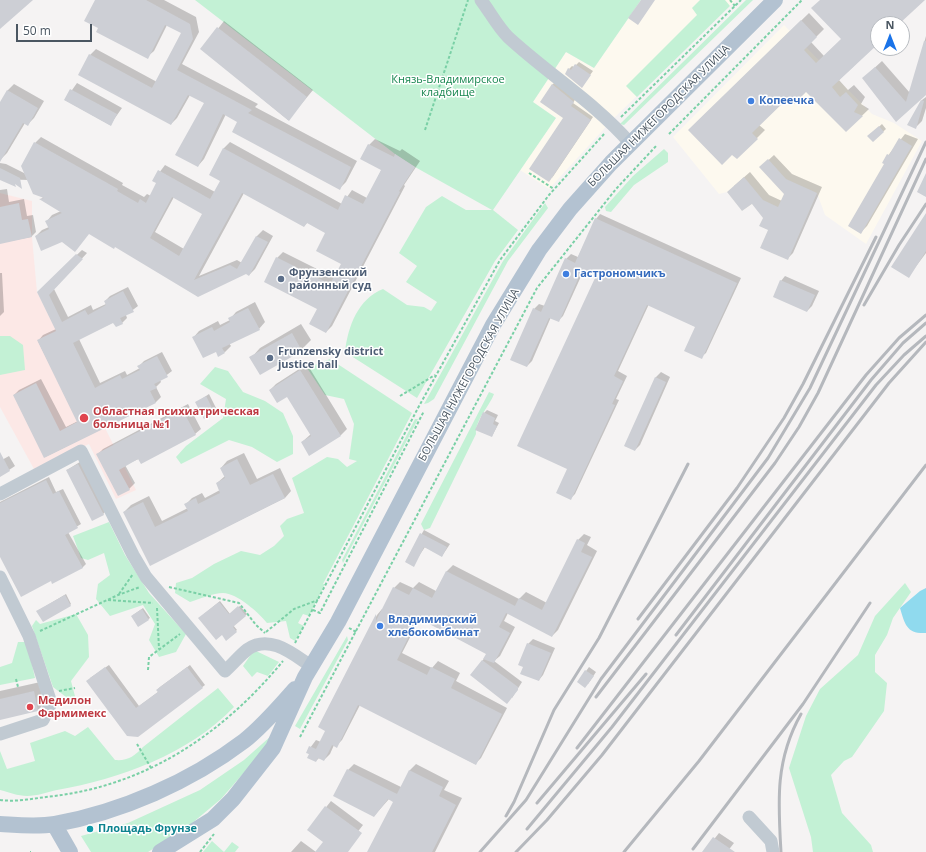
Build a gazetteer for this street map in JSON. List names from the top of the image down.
{
  "streets": {
    "main road": ["БОЛЬШАЯ НИЖЕГОРОДСКАЯ УЛИЦА"]
  },
  "parks": ["Князь-Владимирское кладбище"],
  "places": [
    "Копеечка",
    "Гастрономчикъ",
    "Фрунзенский районный суд",
    "Frunzensky district justice hall",
    "Областная психиатрическая больница №1",
    "Владимирский хлебокомбинат",
    "Медилон Фармимекс",
    "Площадь Фрунзе"
  ],
  "scale_bar": "50 m",
  "north": "top"
}
